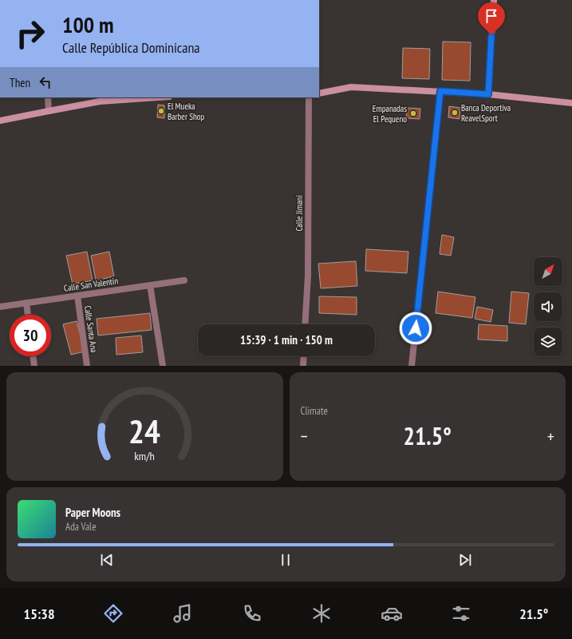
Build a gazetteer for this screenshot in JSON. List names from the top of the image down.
{
  "streets": {
    "street": ["Calle Jimaní", "Calle San Valentín", "Calle Santa Ana"]
  },
  "crossings": [
    ["Calle San Valentín", "Calle Santa Ana"]
  ],
  "places": ["El Mueka Barber Shop", "Banca Deportiva ReavelSport", "Empanadas El Pequeno"],
  "north": "top right",
  "page": {
    "turn": ["100 m", "Calle República Dominicana"],
    "then": "Then",
    "limit": "30",
    "trip": "15:39 · 1 min · 150 m",
    "tile": "Climate",
    "heat": ["−", "21.5°", "+"],
    "song": ["Paper Moons", "Ada Vale"],
    "tabs": ["15:38", "21.5°"],
    "gauge": ["24", "km/h"]
  }
}
